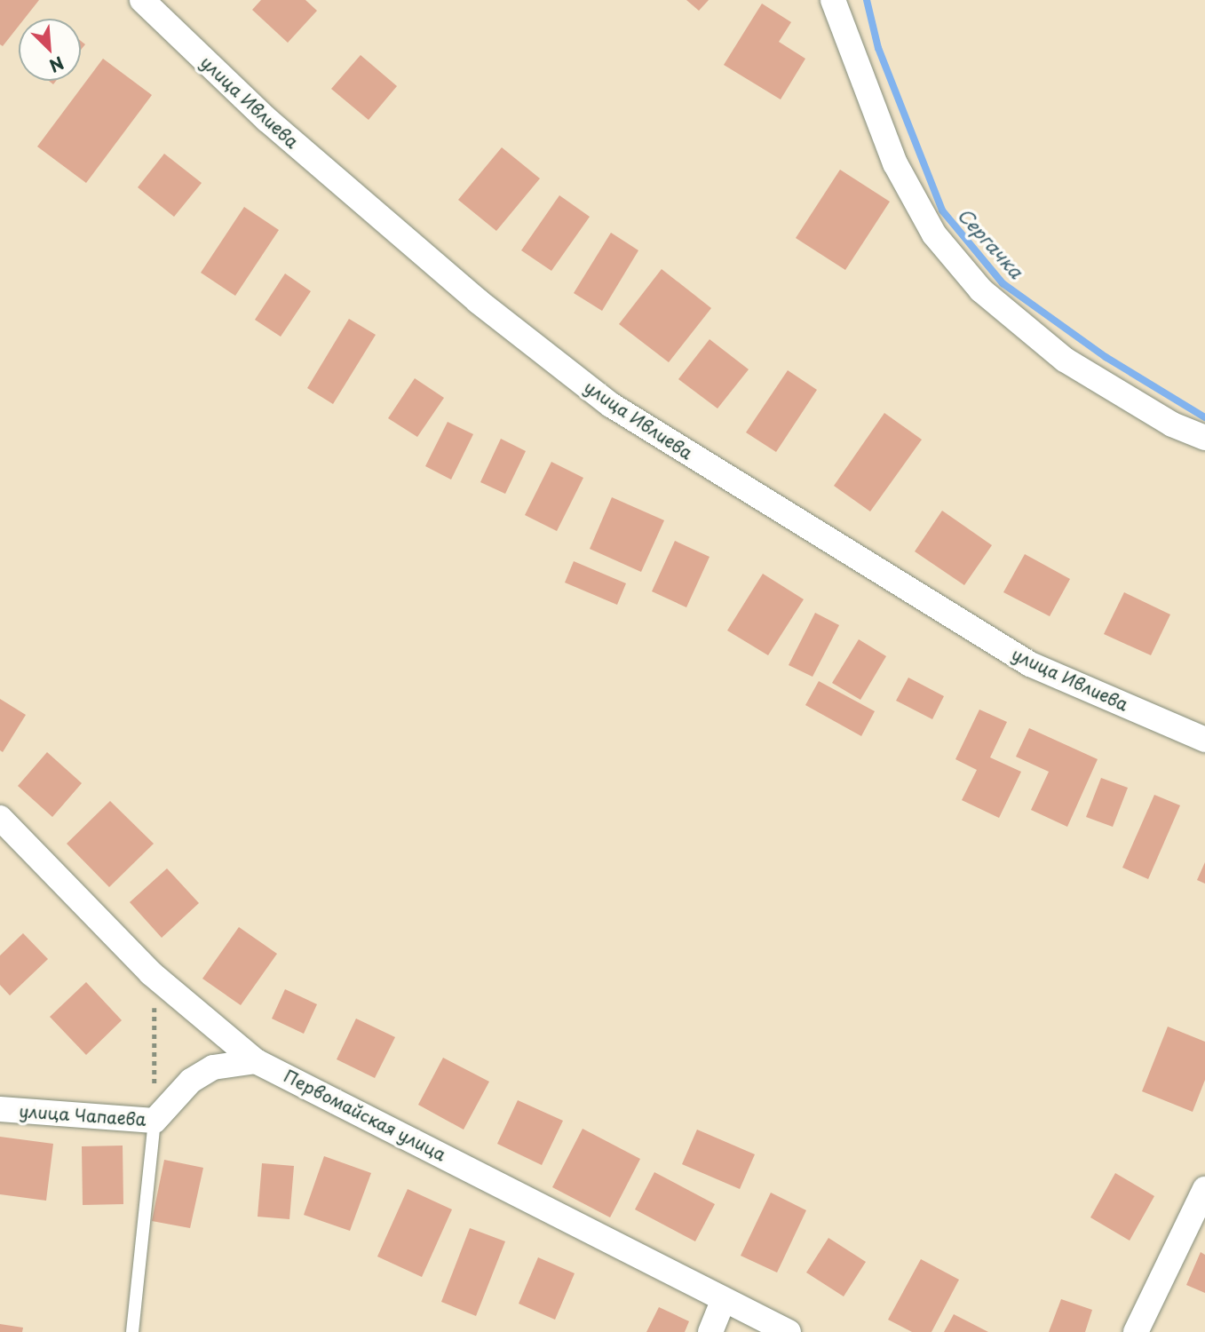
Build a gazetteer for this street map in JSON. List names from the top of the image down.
{
  "streets": {
    "street": ["улица Ивлиева", "улица Чапаева", "Первомайская улица"]
  },
  "crossings": [
    ["улица Чапаева", "Первомайская улица"]
  ],
  "water": ["Сергачка"],
  "north": "bottom right"
}
